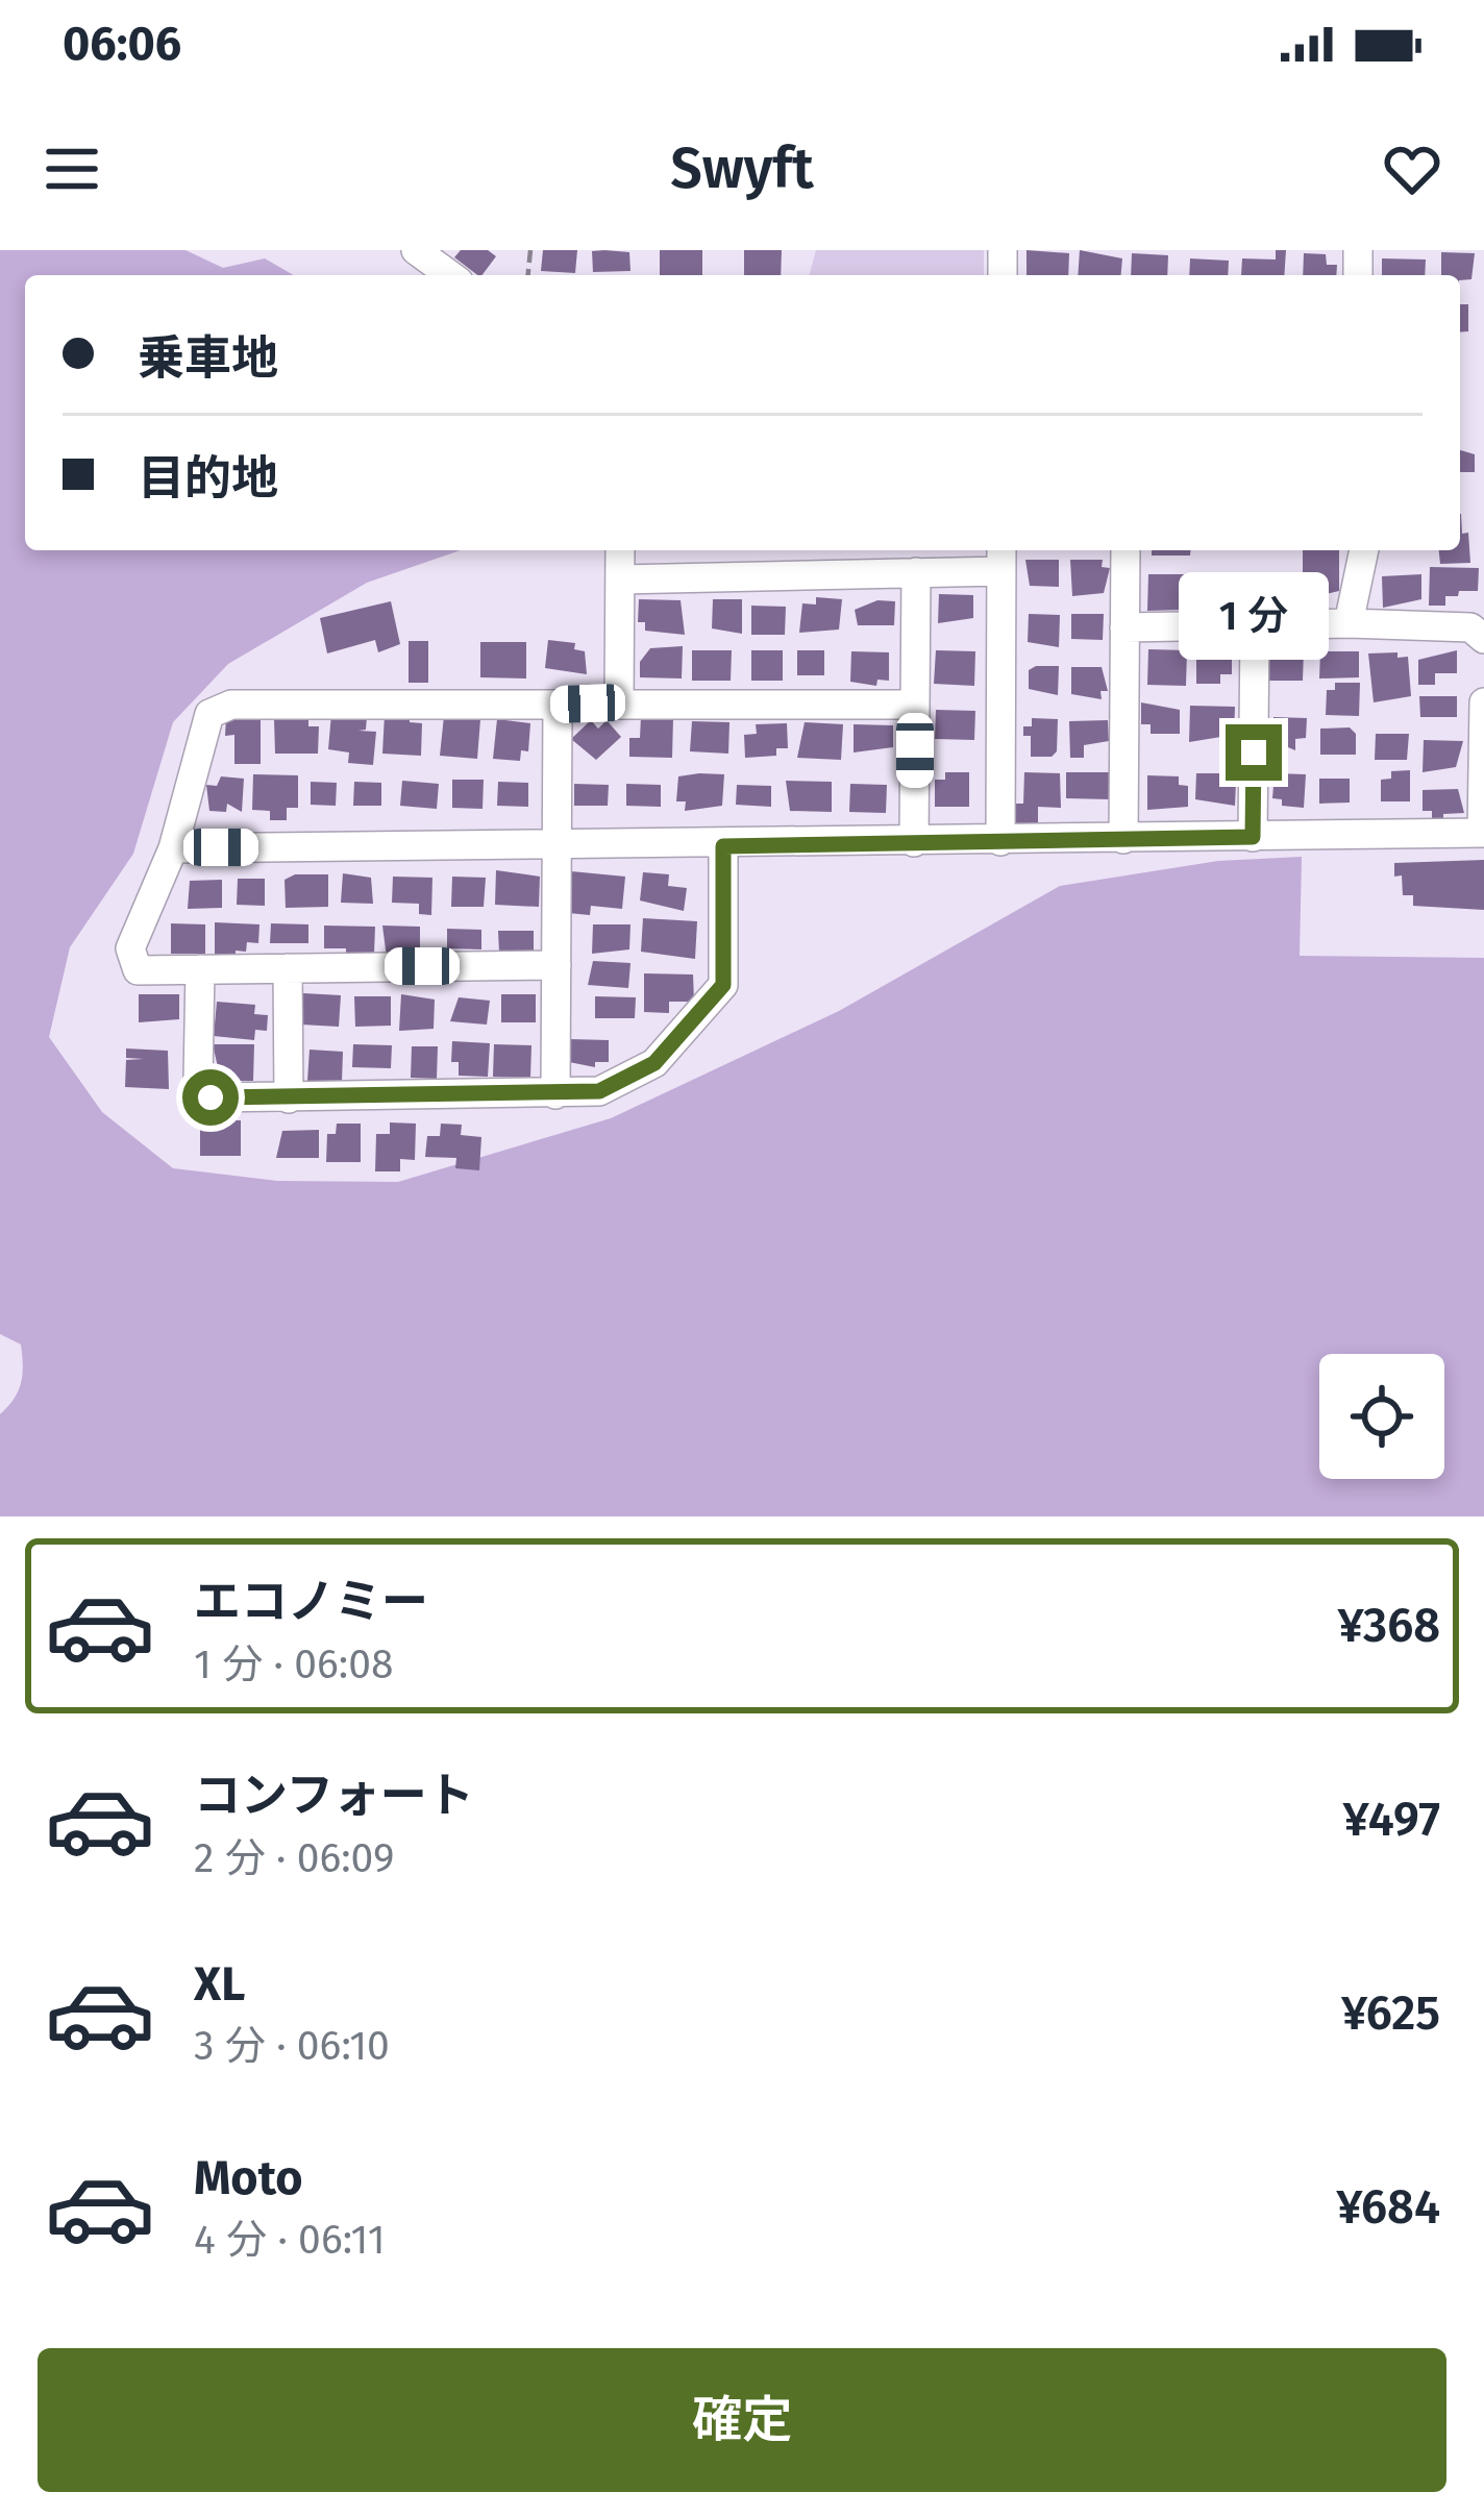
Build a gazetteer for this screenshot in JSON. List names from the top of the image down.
{
  "page": {
    "status": "06:06",
    "header": "Swyft",
    "banner": ["乗車地", "目的地"],
    "bubble": "1 分",
    "list": [
      {
        "name": "エコノミー",
        "note": "1 分 · 06:08",
        "value": "¥368"
      },
      {
        "name": "コンフォート",
        "note": "2 分 · 06:09",
        "value": "¥497"
      },
      {
        "name": "XL",
        "note": "3 分 · 06:10",
        "value": "¥625"
      },
      {
        "name": "Moto",
        "note": "4 分 · 06:11",
        "value": "¥684"
      }
    ],
    "buttons": "確定"
  }
}
